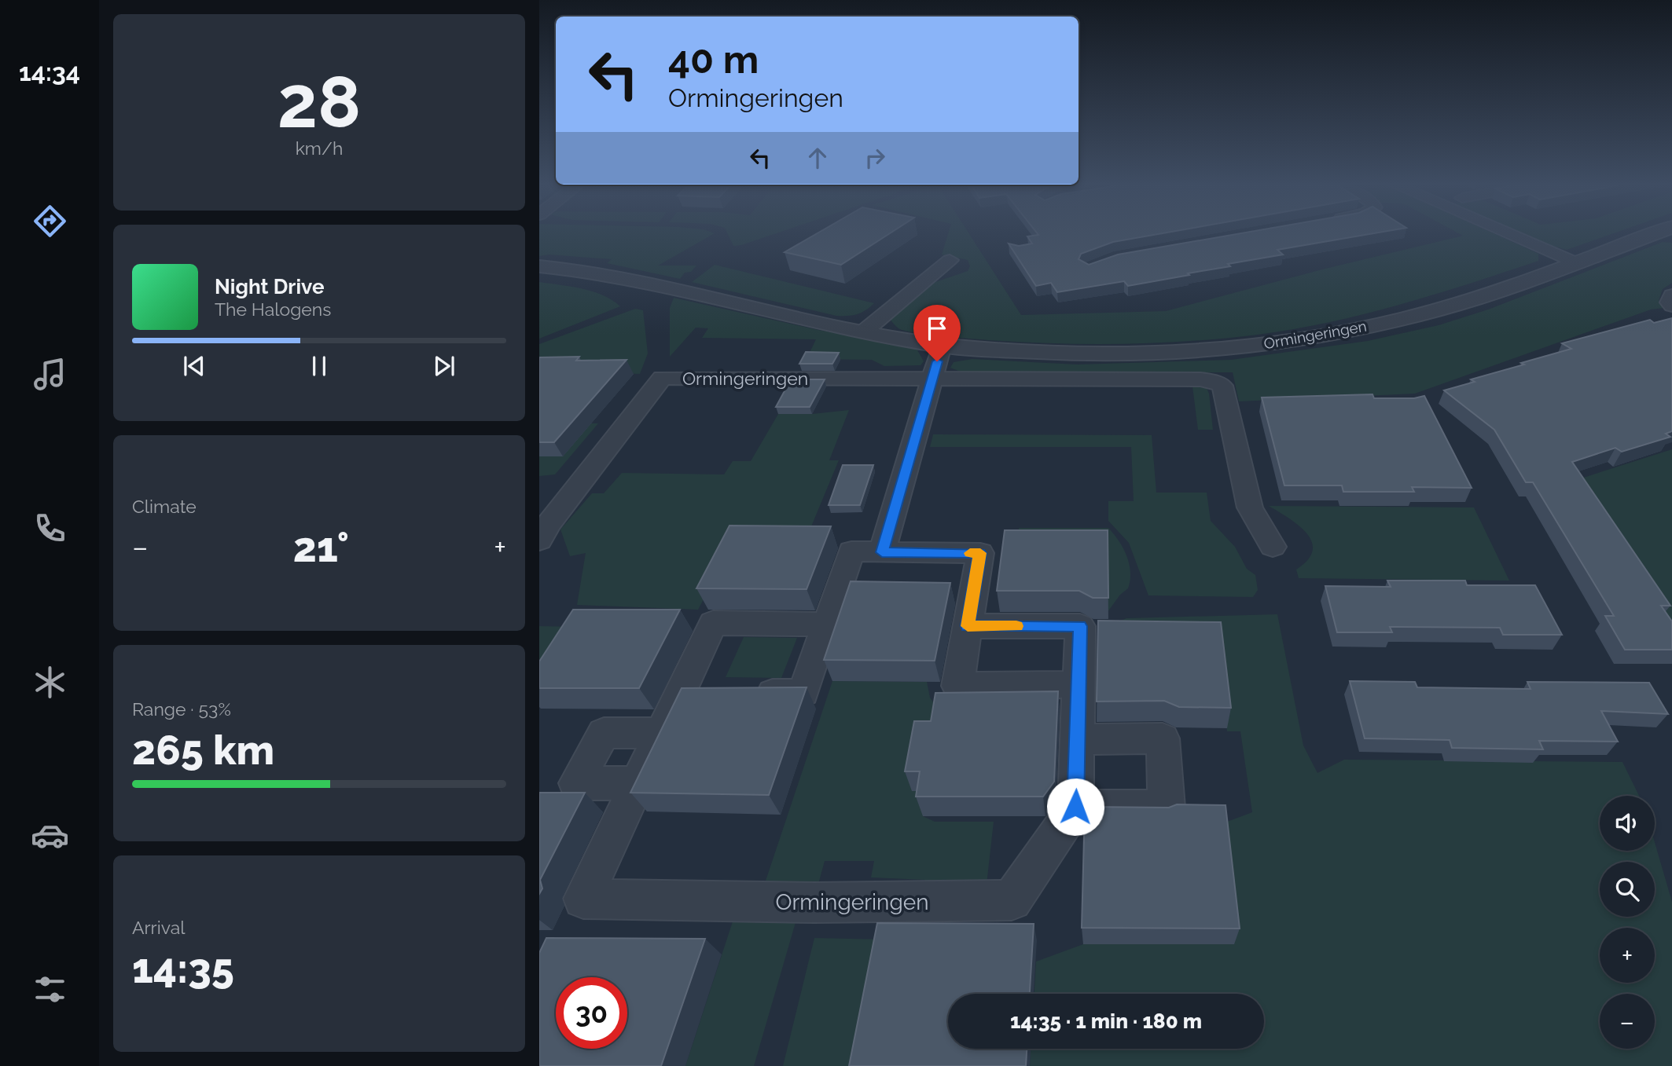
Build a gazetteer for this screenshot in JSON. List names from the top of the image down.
{
  "streets": {
    "street": ["Ormingeringen"]
  },
  "page": {
    "tabs": "14:34",
    "tile": [
      ["28", "km/h"],
      "Climate",
      ["Range · 53%", "265 km"],
      ["Arrival", "14:35"]
    ],
    "turn": ["40 m", "Ormingeringen"],
    "song": ["Night Drive", "The Halogens"],
    "heat": ["−", "21°", "+"],
    "map_buttons": ["+", "−"],
    "limit": "30",
    "trip": "14:35 · 1 min · 180 m"
  }
}
